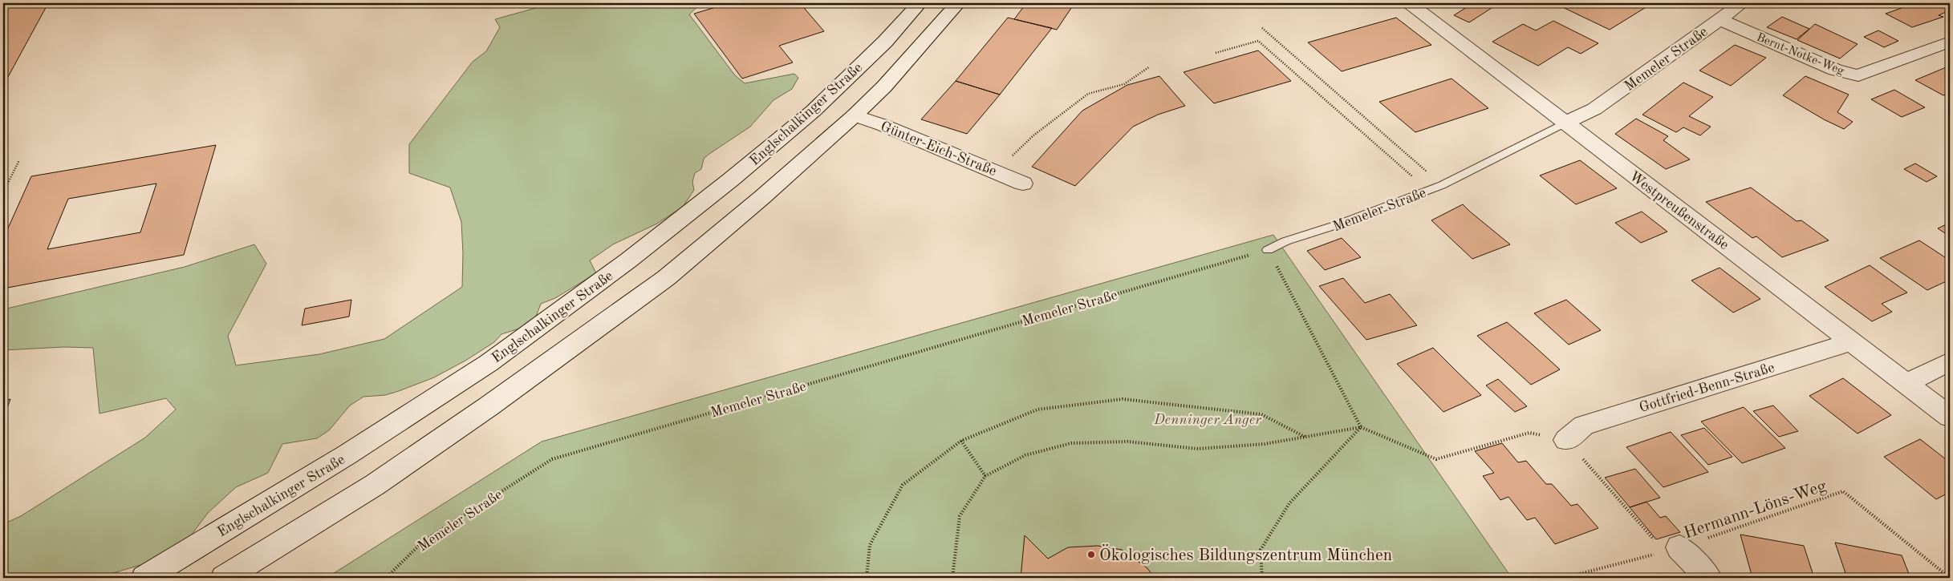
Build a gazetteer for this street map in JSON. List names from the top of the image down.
{
  "streets": {
    "street": [
      "Bernt-Notke-Weg",
      "Memeler Straße",
      "Englschalkinger Straße",
      "Günter-Eich-Straße",
      "Westpreußenstraße",
      "Gottfried-Benn-Straße"
    ],
    "path": ["Hermann-Löns-Weg"]
  },
  "crossings": [
    ["Bernt-Notke-Weg", "Memeler Straße"],
    ["Memeler Straße", "Westpreußenstraße"],
    ["Westpreußenstraße", "Gottfried-Benn-Straße"]
  ],
  "parks": ["Denninger Anger"],
  "places": ["Ökologisches Bildungszentrum München"]
}
